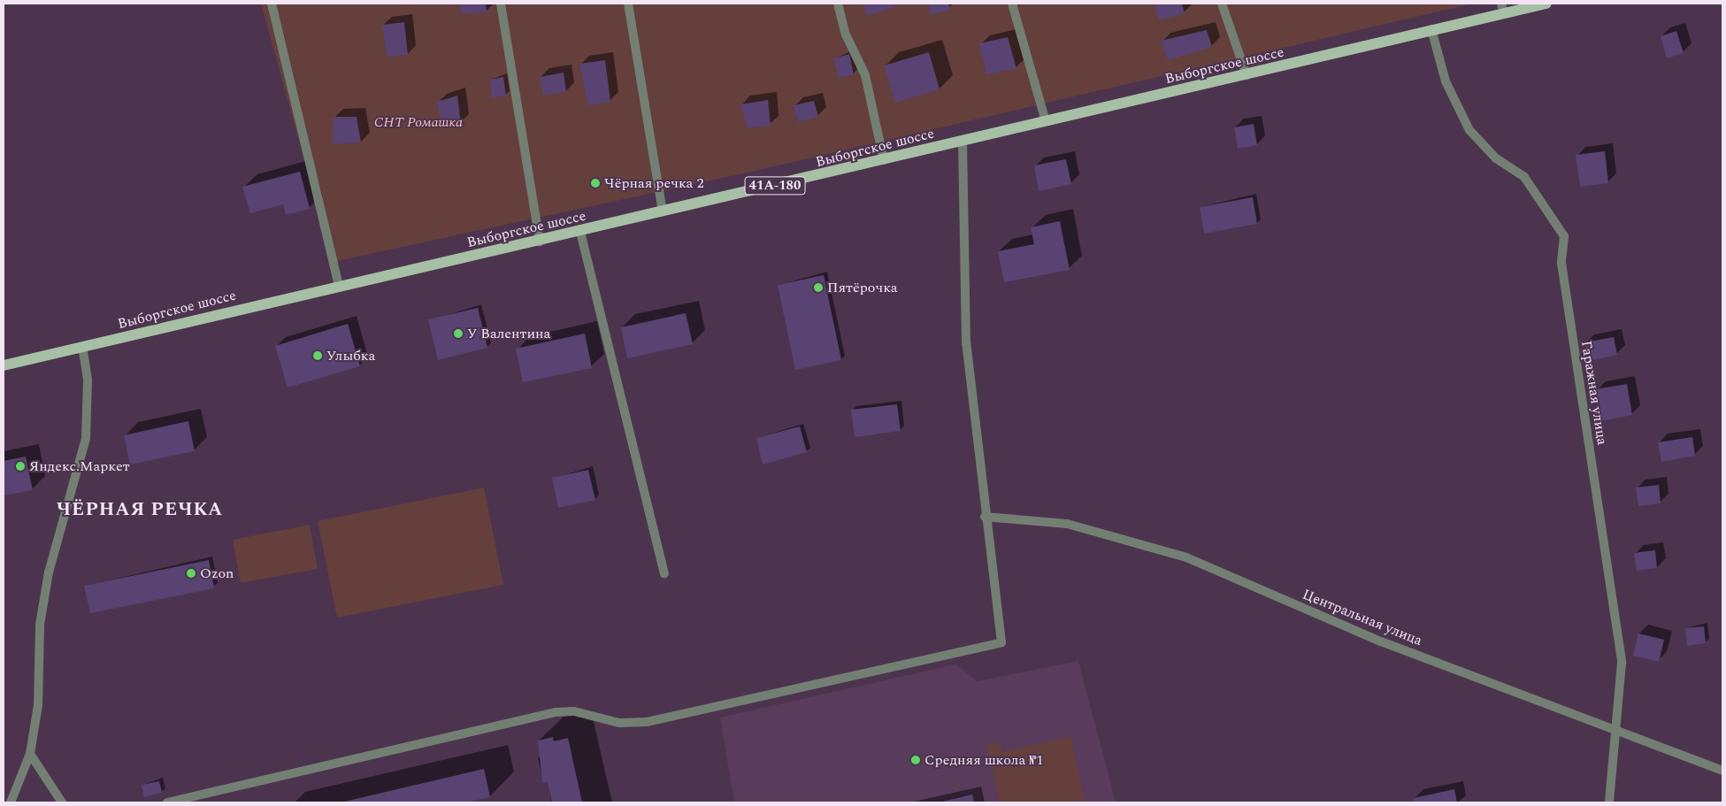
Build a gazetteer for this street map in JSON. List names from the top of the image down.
{
  "streets": {
    "main road": ["Выборгское шоссе", "41А-180"],
    "street": ["Гаражная улица", "Центральная улица"]
  },
  "crossings": [
    ["Выборгское шоссе", "Гаражная улица"],
    ["Гаражная улица", "Центральная улица"]
  ],
  "districts": ["ЧЁРНАЯ РЕЧКА"],
  "parks": ["СНТ Ромашка"],
  "places": [
    "Чёрная речка 2",
    "Пятёрочка",
    "У Валентина",
    "Улыбка",
    "Яндекс.Маркет",
    "Ozon",
    "Средняя школа №1"
  ]
}
